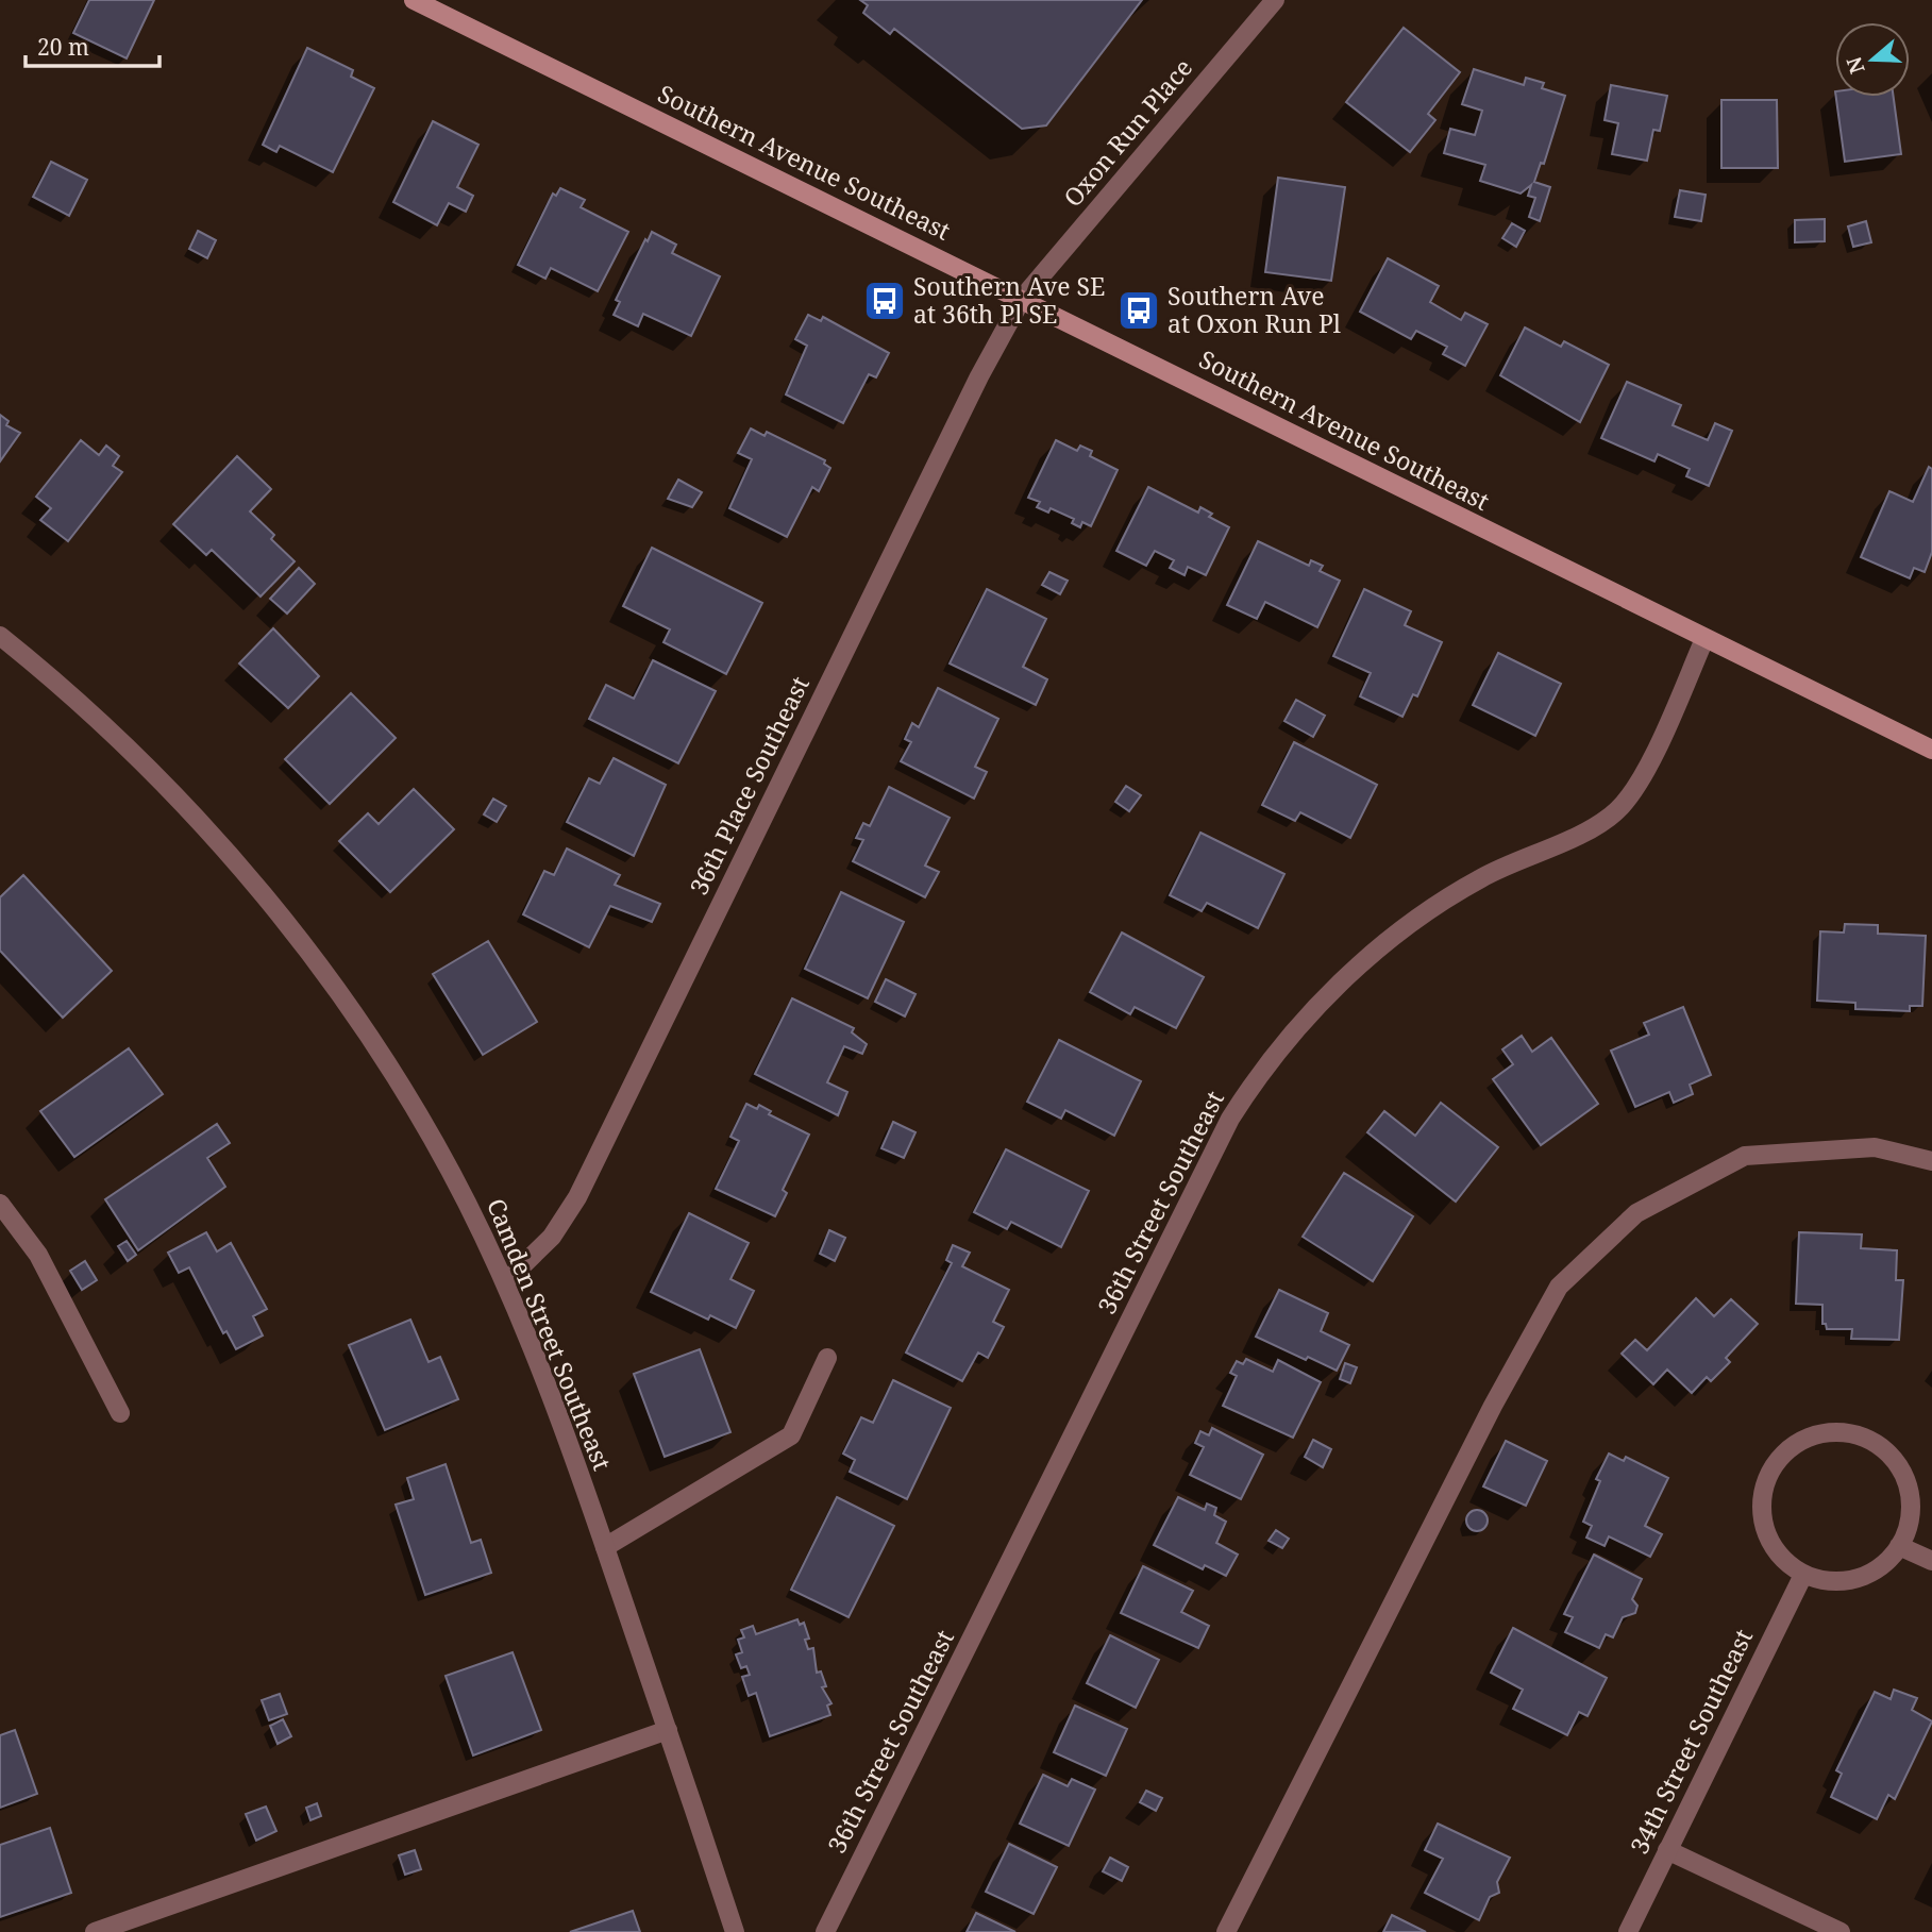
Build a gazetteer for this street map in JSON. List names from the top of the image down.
{
  "streets": {
    "main road": ["Southern Avenue Southeast"],
    "street": [
      "Oxon Run Place",
      "36th Place Southeast",
      "36th Street Southeast",
      "Camden Street Southeast",
      "34th Street Southeast"
    ]
  },
  "crossings": [
    ["Oxon Run Place", "Southern Avenue Southeast"],
    ["Oxon Run Place", "36th Place Southeast"],
    ["Southern Avenue Southeast", "36th Place Southeast"],
    ["Southern Avenue Southeast", "36th Street Southeast"],
    ["36th Place Southeast", "Camden Street Southeast"]
  ],
  "places": {
    "bus stop": ["Southern Ave SE at 36th Pl SE", "Southern Ave at Oxon Run Pl"]
  },
  "scale_bar": "20 m",
  "north": "left"
}
